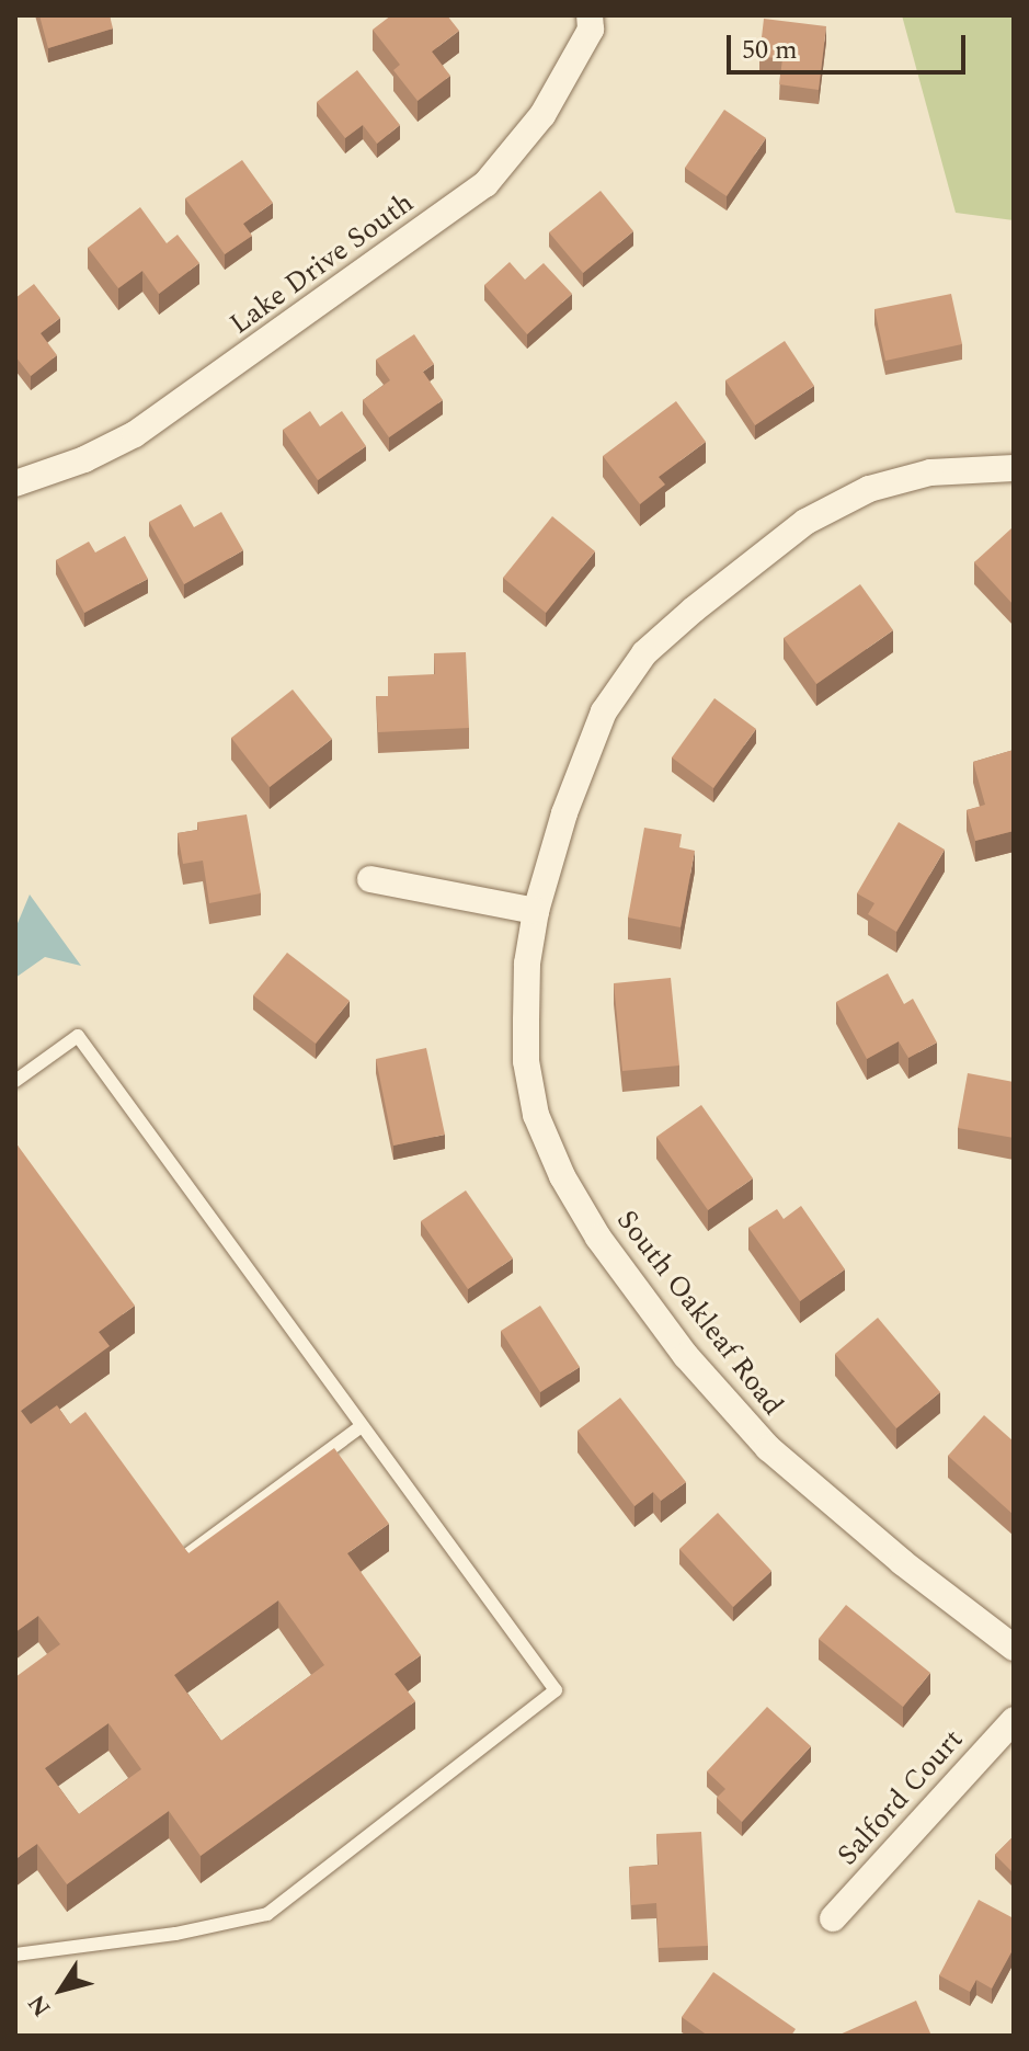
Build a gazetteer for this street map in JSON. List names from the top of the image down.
{
  "streets": {
    "street": ["Lake Drive South", "South Oakleaf Road", "Salford Court"]
  },
  "scale_bar": "50 m",
  "north": "bottom left"
}
